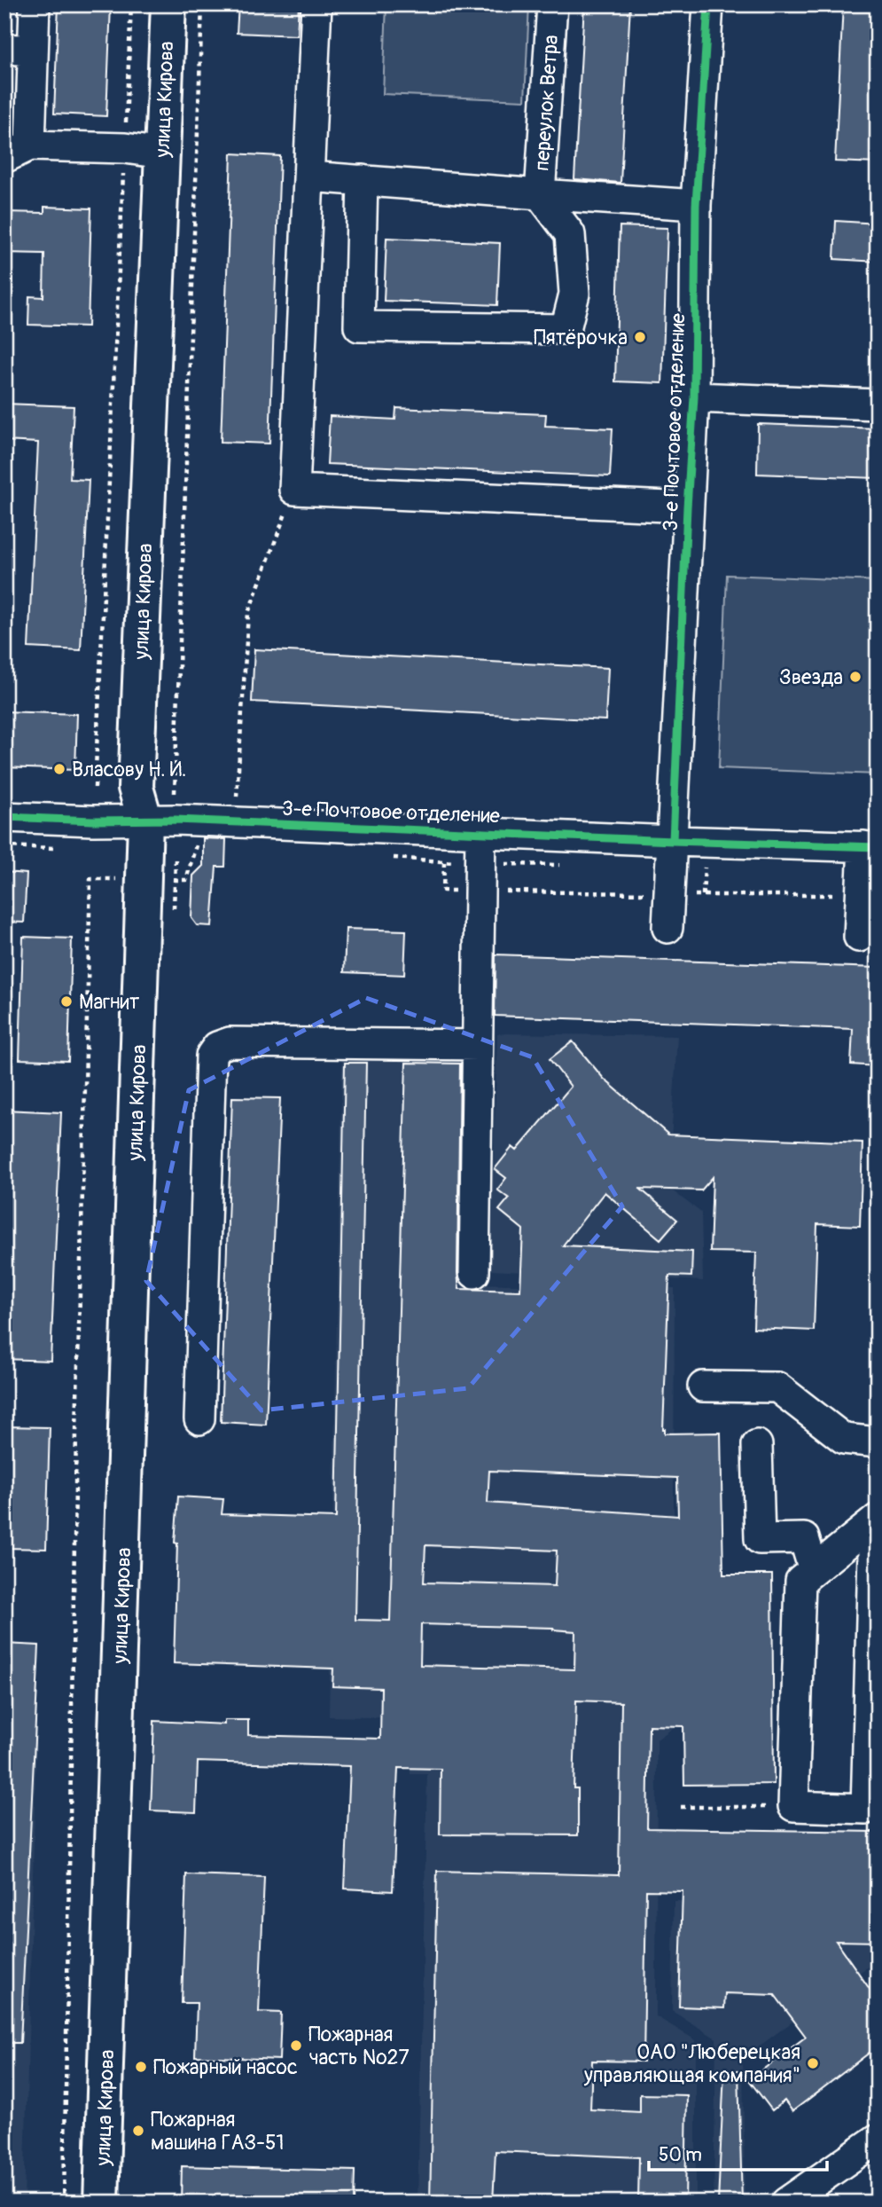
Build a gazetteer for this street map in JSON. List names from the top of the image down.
{
  "streets": {
    "main road": ["улица Кирова"],
    "street": ["переулок Ветра", "3-е Почтовое отделение"]
  },
  "crossings": [
    ["улица Кирова", "3-е Почтовое отделение"],
    ["переулок Ветра", "3-е Почтовое отделение"]
  ],
  "places": [
    "Пятёрочка",
    "Звезда",
    "Власову Н. И.",
    "Магнит",
    "Пожарная часть №27",
    "ОАО \"Люберецкая управляющая компания\"",
    "Пожарный насос",
    "Пожарная машина ГАЗ-51"
  ],
  "scale_bar": "50 m"
}
